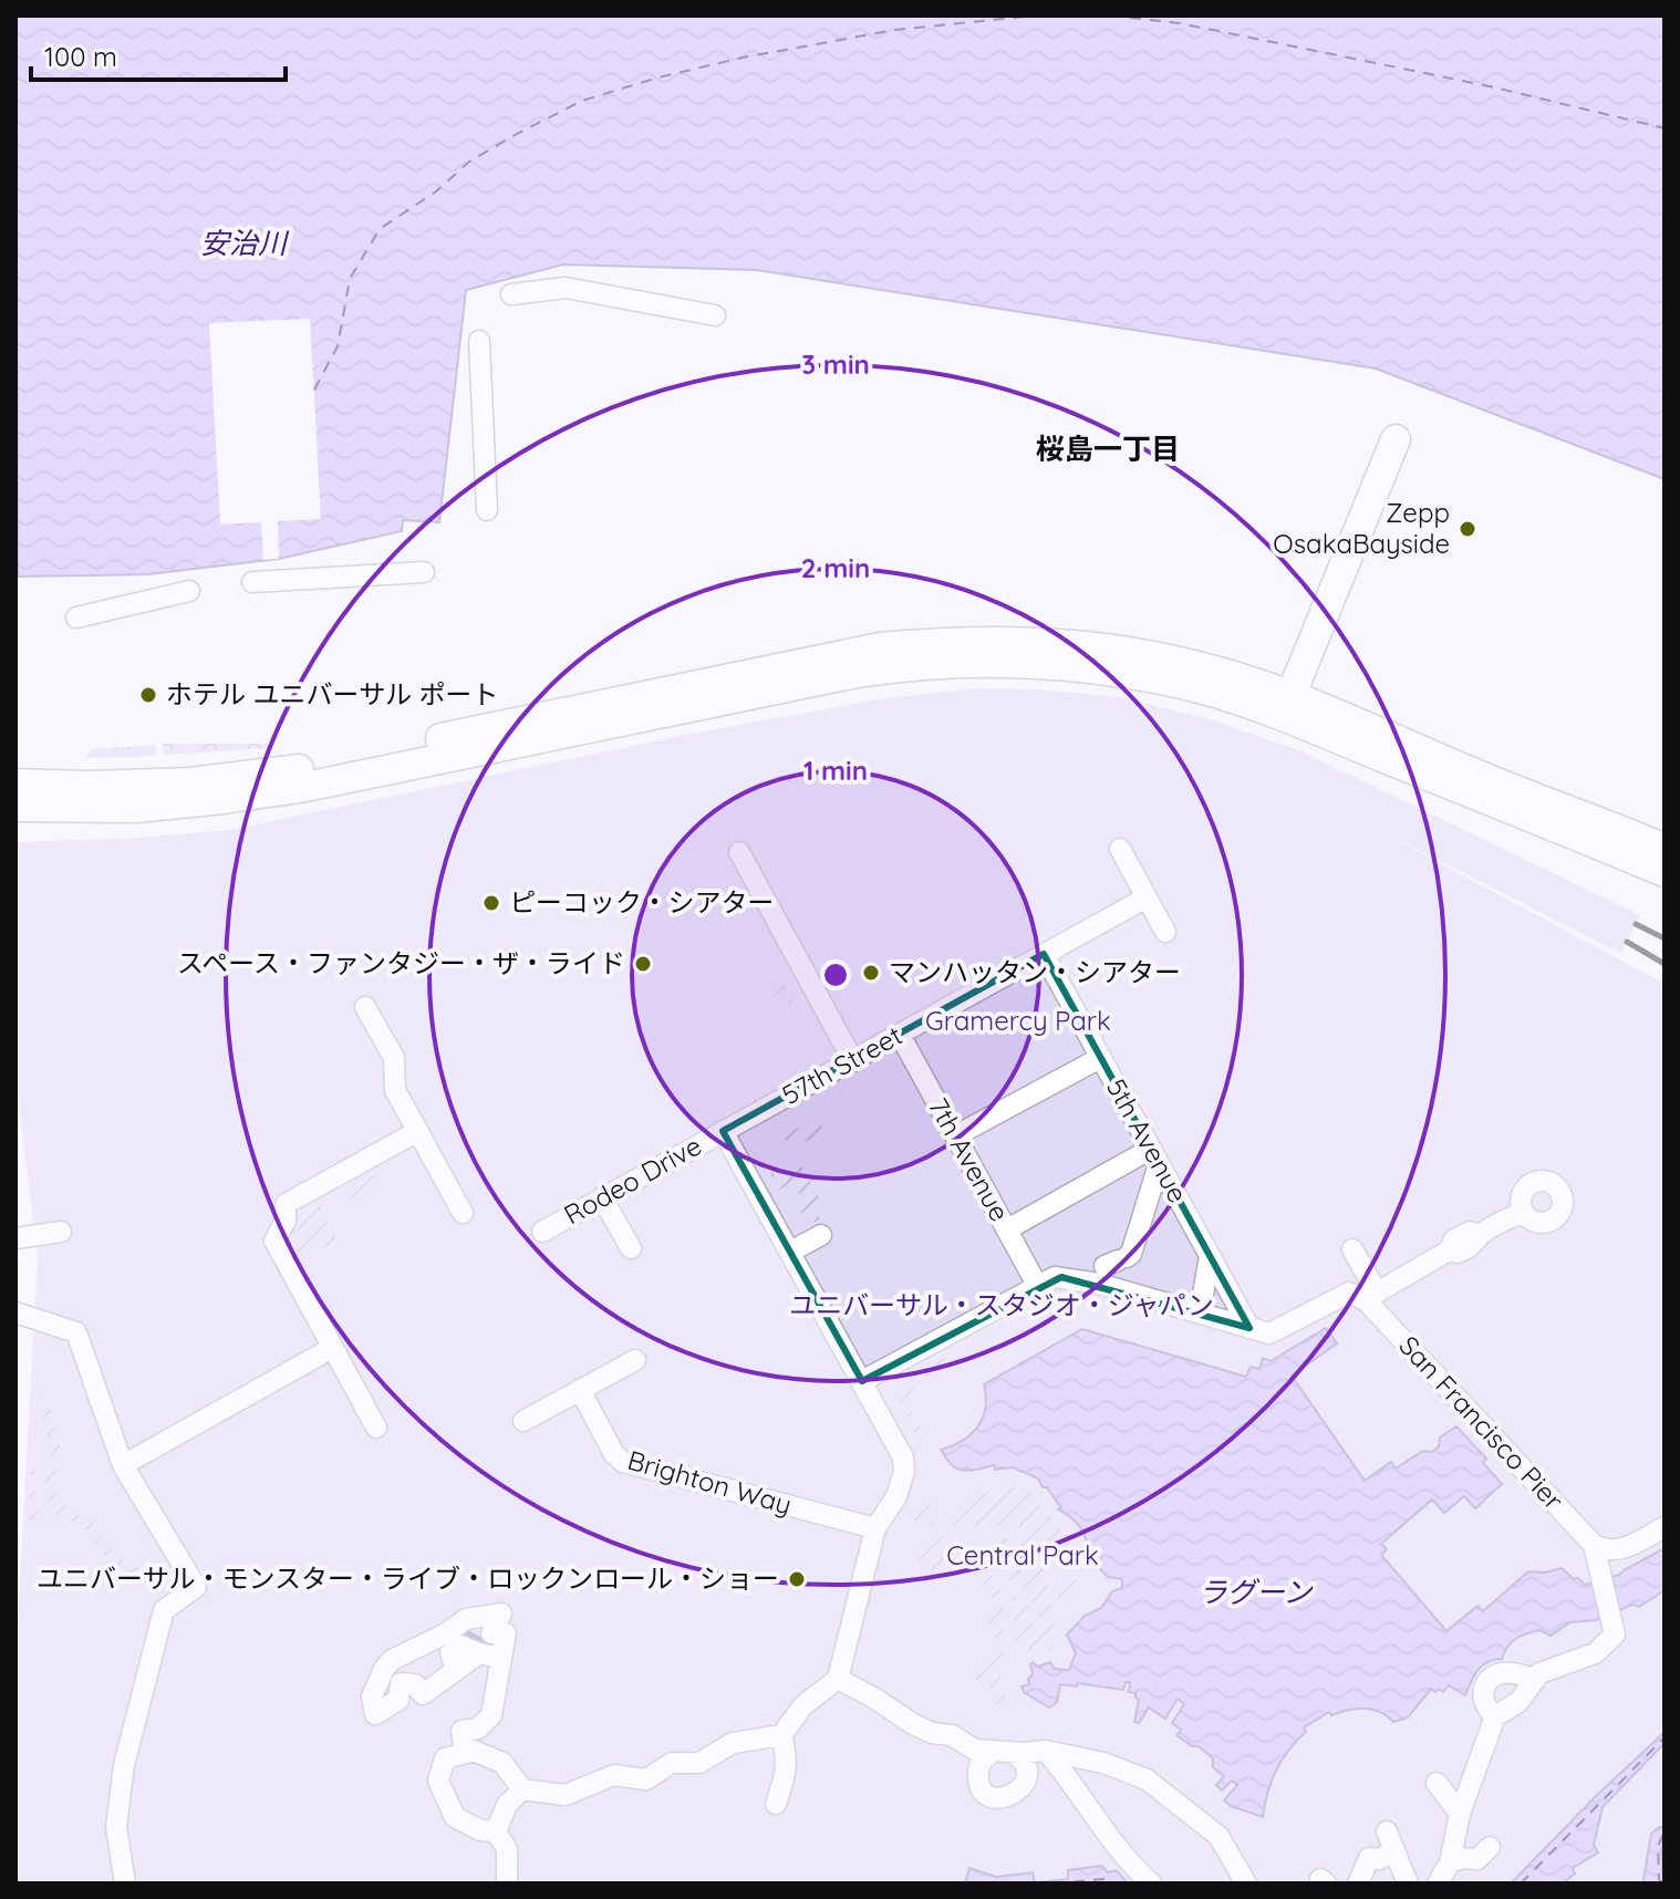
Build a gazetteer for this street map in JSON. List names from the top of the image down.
{
  "streets": {
    "street": [
      "57th Street",
      "5th Avenue",
      "7th Avenue",
      "Rodeo Drive",
      "San Francisco Pier",
      "Brighton Way"
    ]
  },
  "crossings": [
    ["57th Street", "5th Avenue"],
    ["57th Street", "7th Avenue"],
    ["57th Street", "Rodeo Drive"]
  ],
  "districts": ["桜島一丁目"],
  "water": ["安治川", "ラグーン"],
  "parks": ["Gramercy Park", "ユニバーサル・スタジオ・ジャパン", "Central Park"],
  "places": [
    "Zepp OsakaBayside",
    "ホテル ユニバーサル ポート",
    "ピーコック・シアター",
    "スペース・ファンタジー・ザ・ライド",
    "マンハッタン・シアター",
    "ユニバーサル・モンスター・ライブ・ロックンロール・ショー"
  ],
  "scale_bar": "100 m",
  "rings": ["3 min", "2 min", "1 min"]
}
